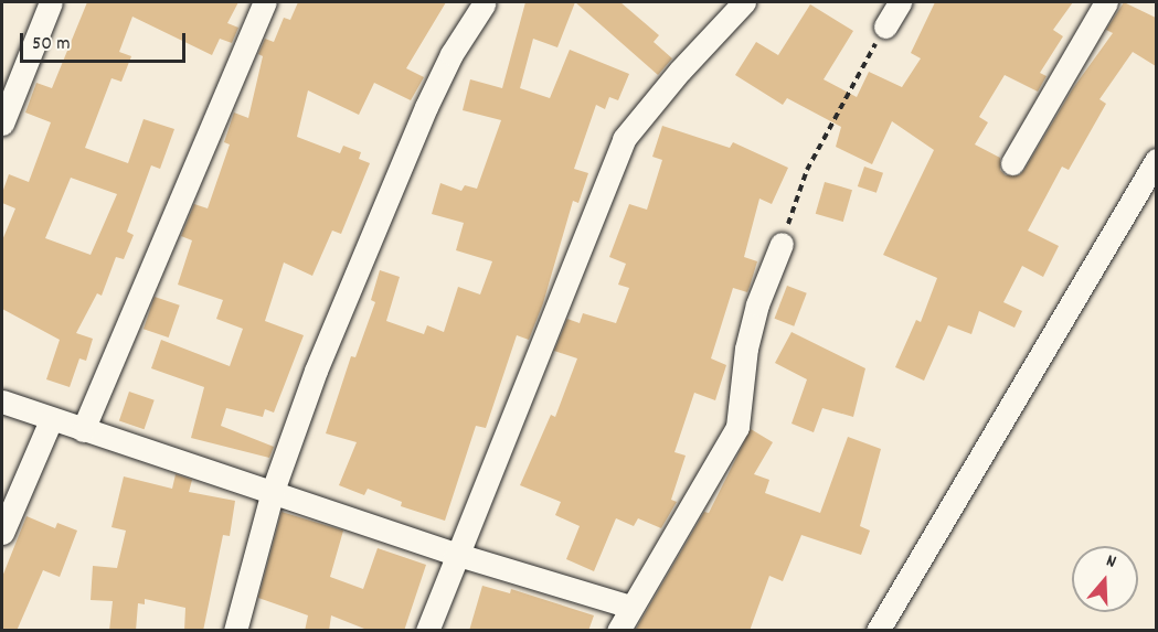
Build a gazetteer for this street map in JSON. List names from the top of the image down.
{
  "scale_bar": "50 m",
  "north": "top"
}
